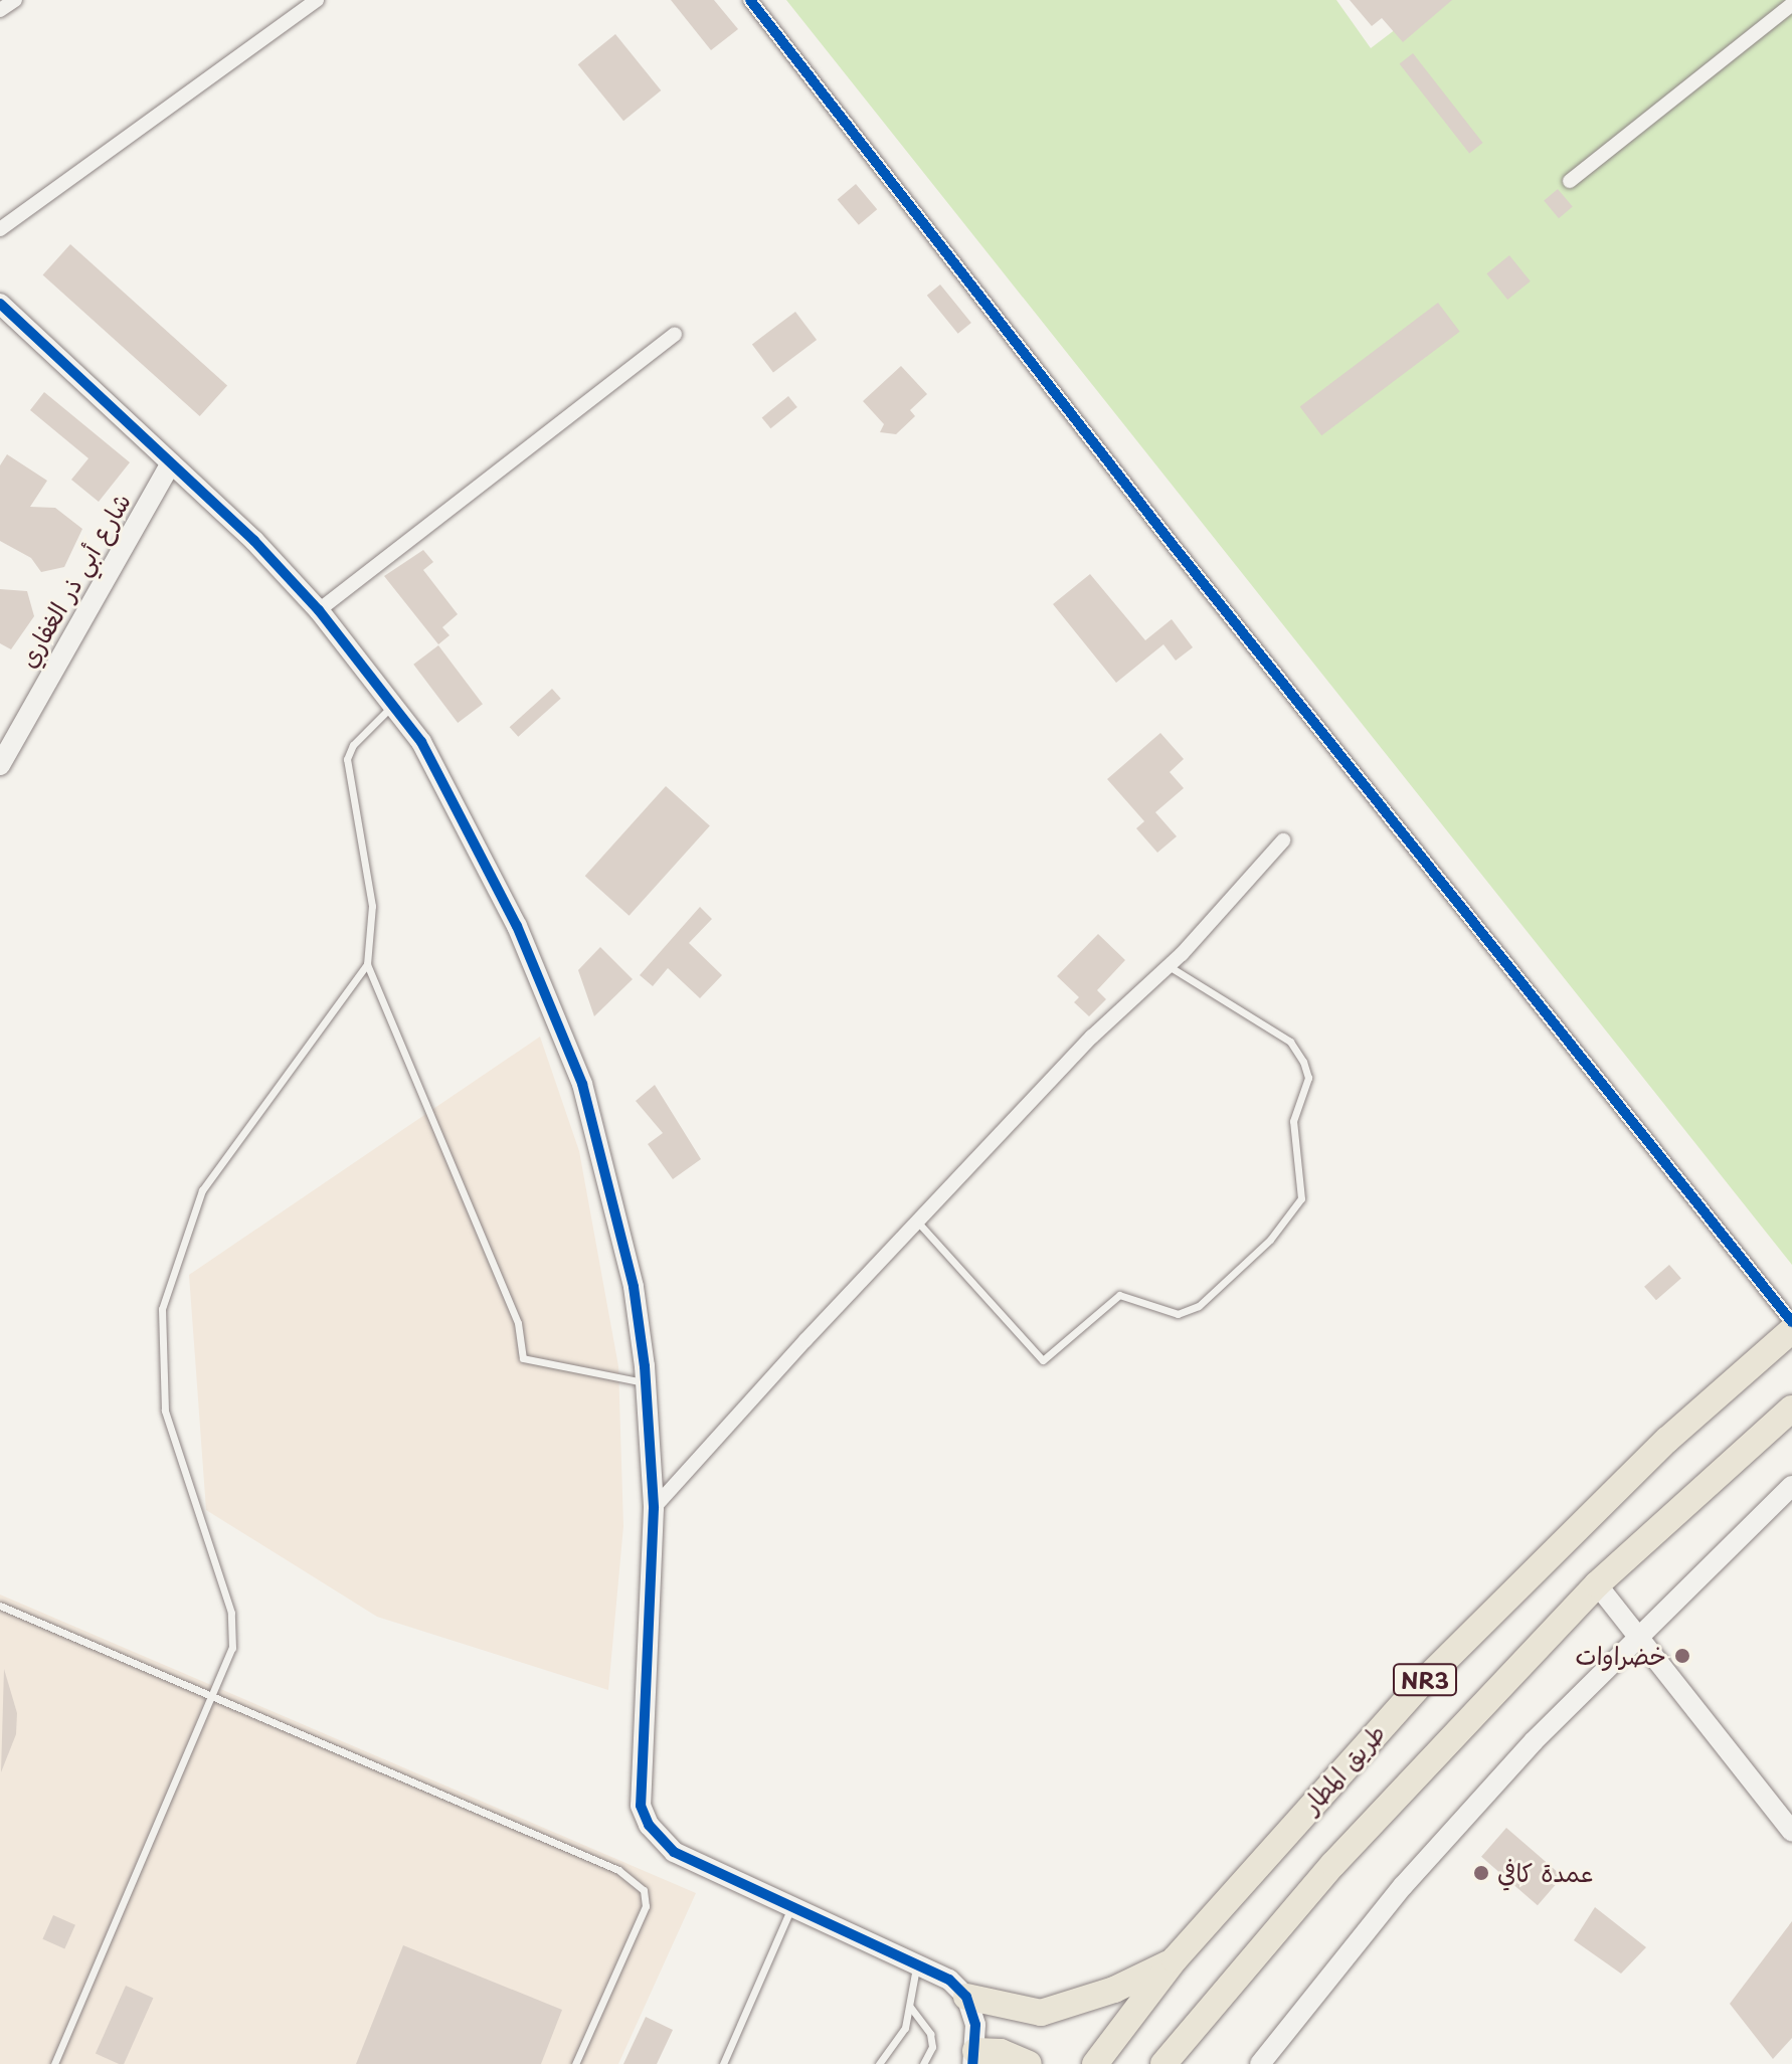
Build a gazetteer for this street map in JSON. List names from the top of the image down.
{
  "streets": {
    "highway": ["NR3", "طريق المطار"],
    "street": ["شارع أبي ذر الغفاري"]
  },
  "places": ["خضراوات", "عمدة كافي"]
}
